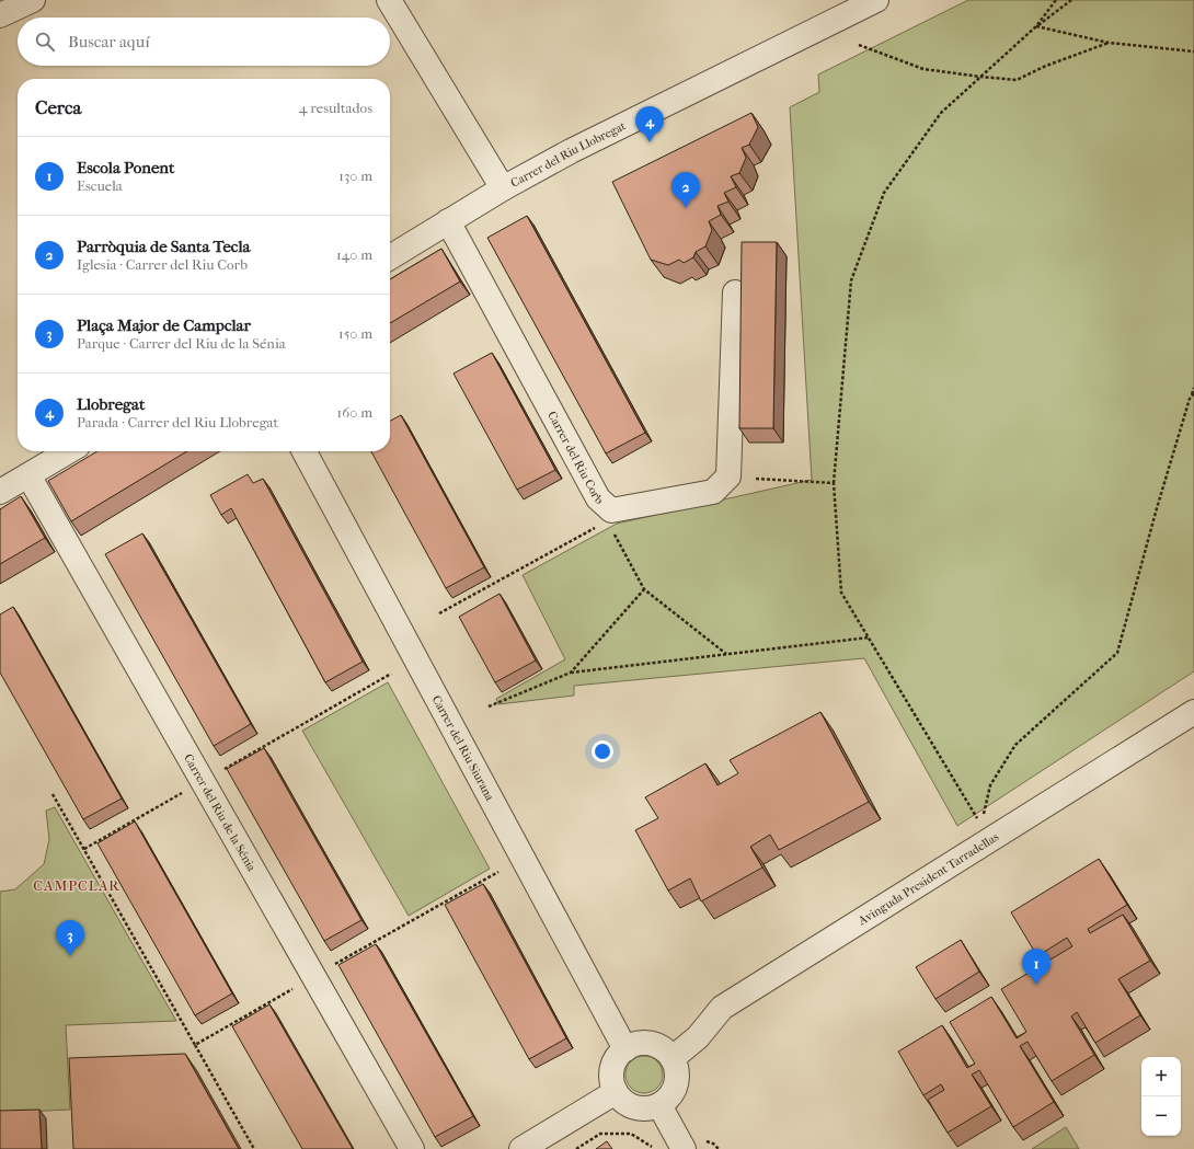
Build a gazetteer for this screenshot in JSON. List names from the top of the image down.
{
  "streets": {
    "street": [
      "Carrer del Riu Llobregat",
      "Carrer del Riu Corb",
      "Carrer del Riu Siurana",
      "Carrer del Riu de la Sénia",
      "Avinguda President Tarradellas"
    ]
  },
  "crossings": [
    ["Carrer del Riu Llobregat", "Carrer del Riu Corb"],
    ["Carrer del Riu Siurana", "Avinguda President Tarradellas"]
  ],
  "districts": ["CAMPCLAR"],
  "page": {
    "search": "Buscar aquí",
    "heading": ["Cerca", "4 resultados"],
    "pins": [
      "4",
      "2",
      "3",
      "1"
    ],
    "list": [
      {
        "mark": "1",
        "name": "Escola Ponent",
        "note": "Escuela",
        "value": "130 m"
      },
      {
        "mark": "2",
        "name": "Parròquia de Santa Tecla",
        "note": "Iglesia · Carrer del Riu Corb",
        "value": "140 m"
      },
      {
        "mark": "3",
        "name": "Plaça Major de Campclar",
        "note": "Parque · Carrer del Riu de la Sénia",
        "value": "150 m"
      },
      {
        "mark": "4",
        "name": "Llobregat",
        "note": "Parada · Carrer del Riu Llobregat",
        "value": "160 m"
      }
    ],
    "map_buttons": ["+", "−"]
  }
}
